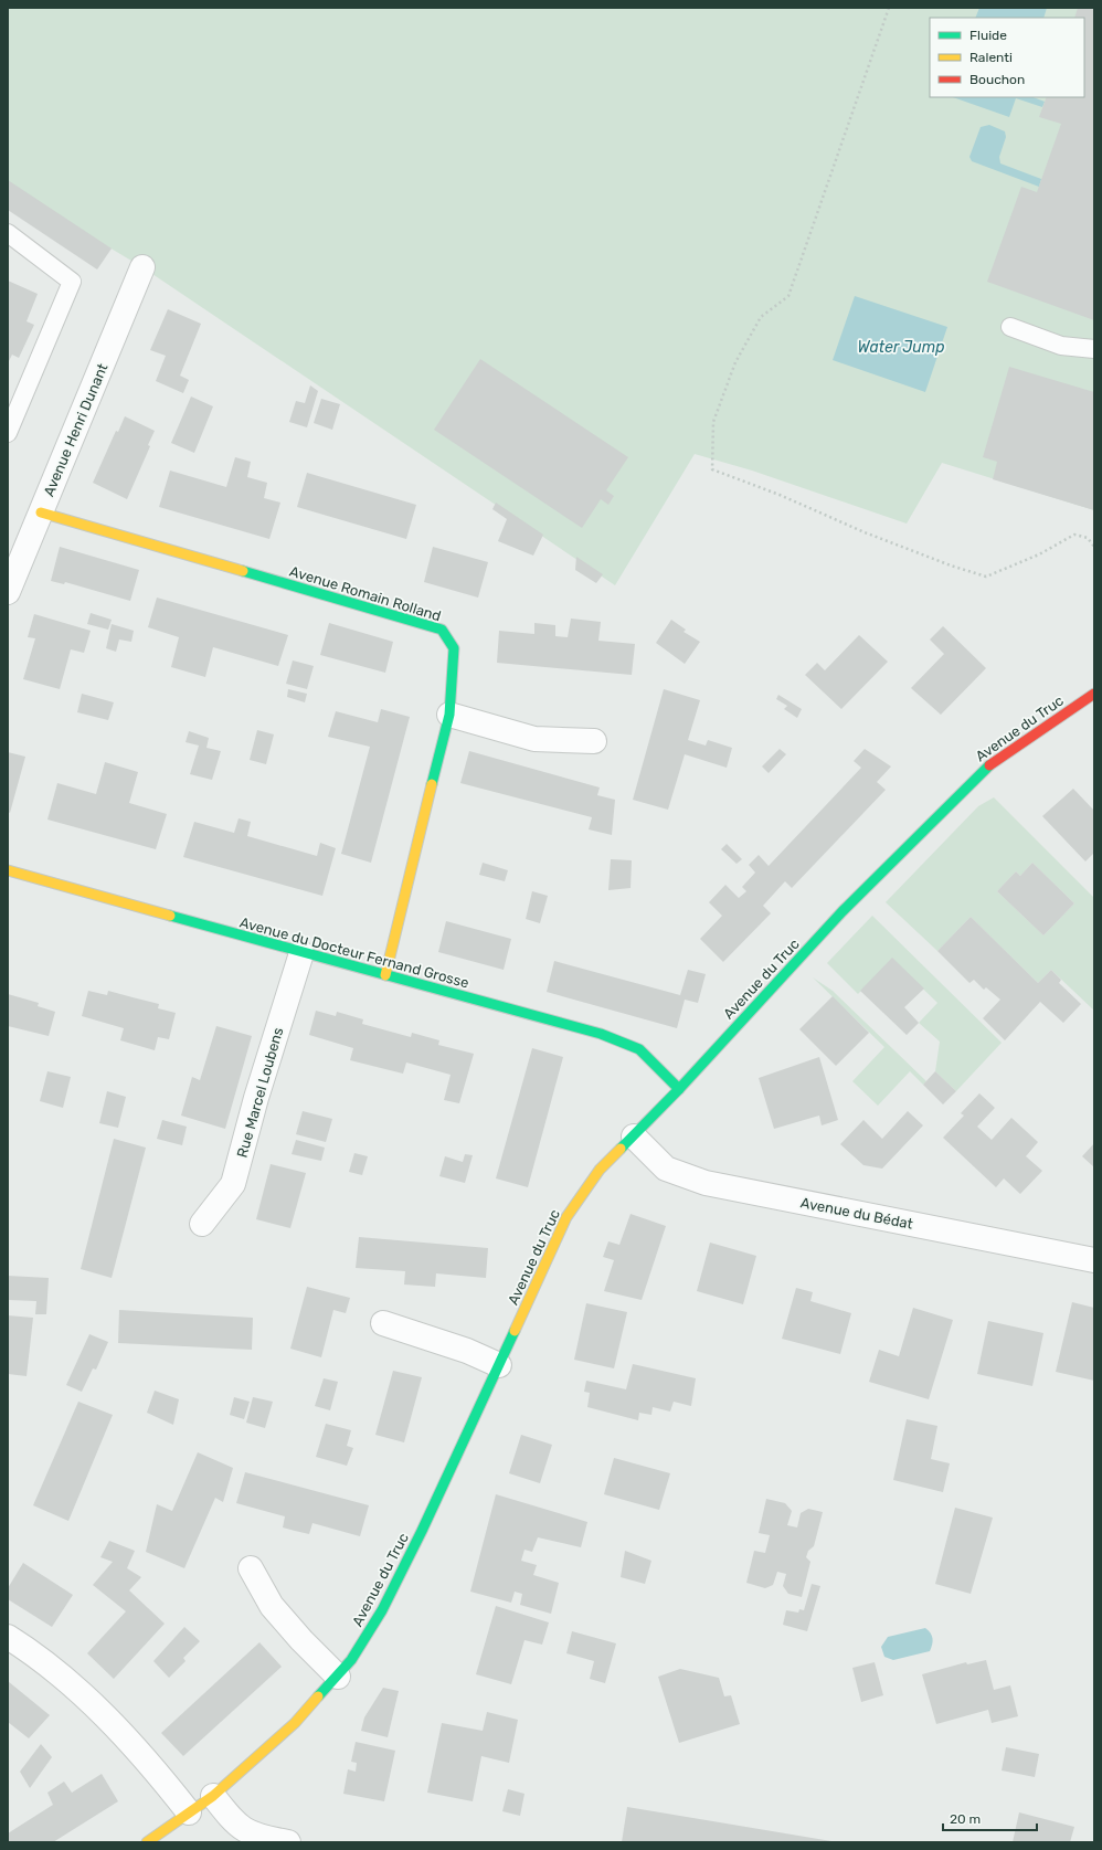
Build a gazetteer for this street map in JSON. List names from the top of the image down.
{
  "streets": {
    "street": [
      "Avenue Henri Dunant",
      "Avenue Romain Rolland",
      "Avenue du Truc",
      "Avenue du Docteur Fernand Grosse",
      "Rue Marcel Loubens",
      "Avenue du Bédat"
    ]
  },
  "crossings": [
    ["Avenue Henri Dunant", "Avenue Romain Rolland"],
    ["Avenue Romain Rolland", "Avenue du Docteur Fernand Grosse"],
    ["Avenue du Truc", "Avenue du Docteur Fernand Grosse"],
    ["Avenue du Truc", "Avenue du Bédat"],
    ["Avenue du Docteur Fernand Grosse", "Rue Marcel Loubens"]
  ],
  "water": ["Water Jump"],
  "legend": ["Fluide", "Ralenti", "Bouchon"],
  "scale_bar": "20 m"
}
